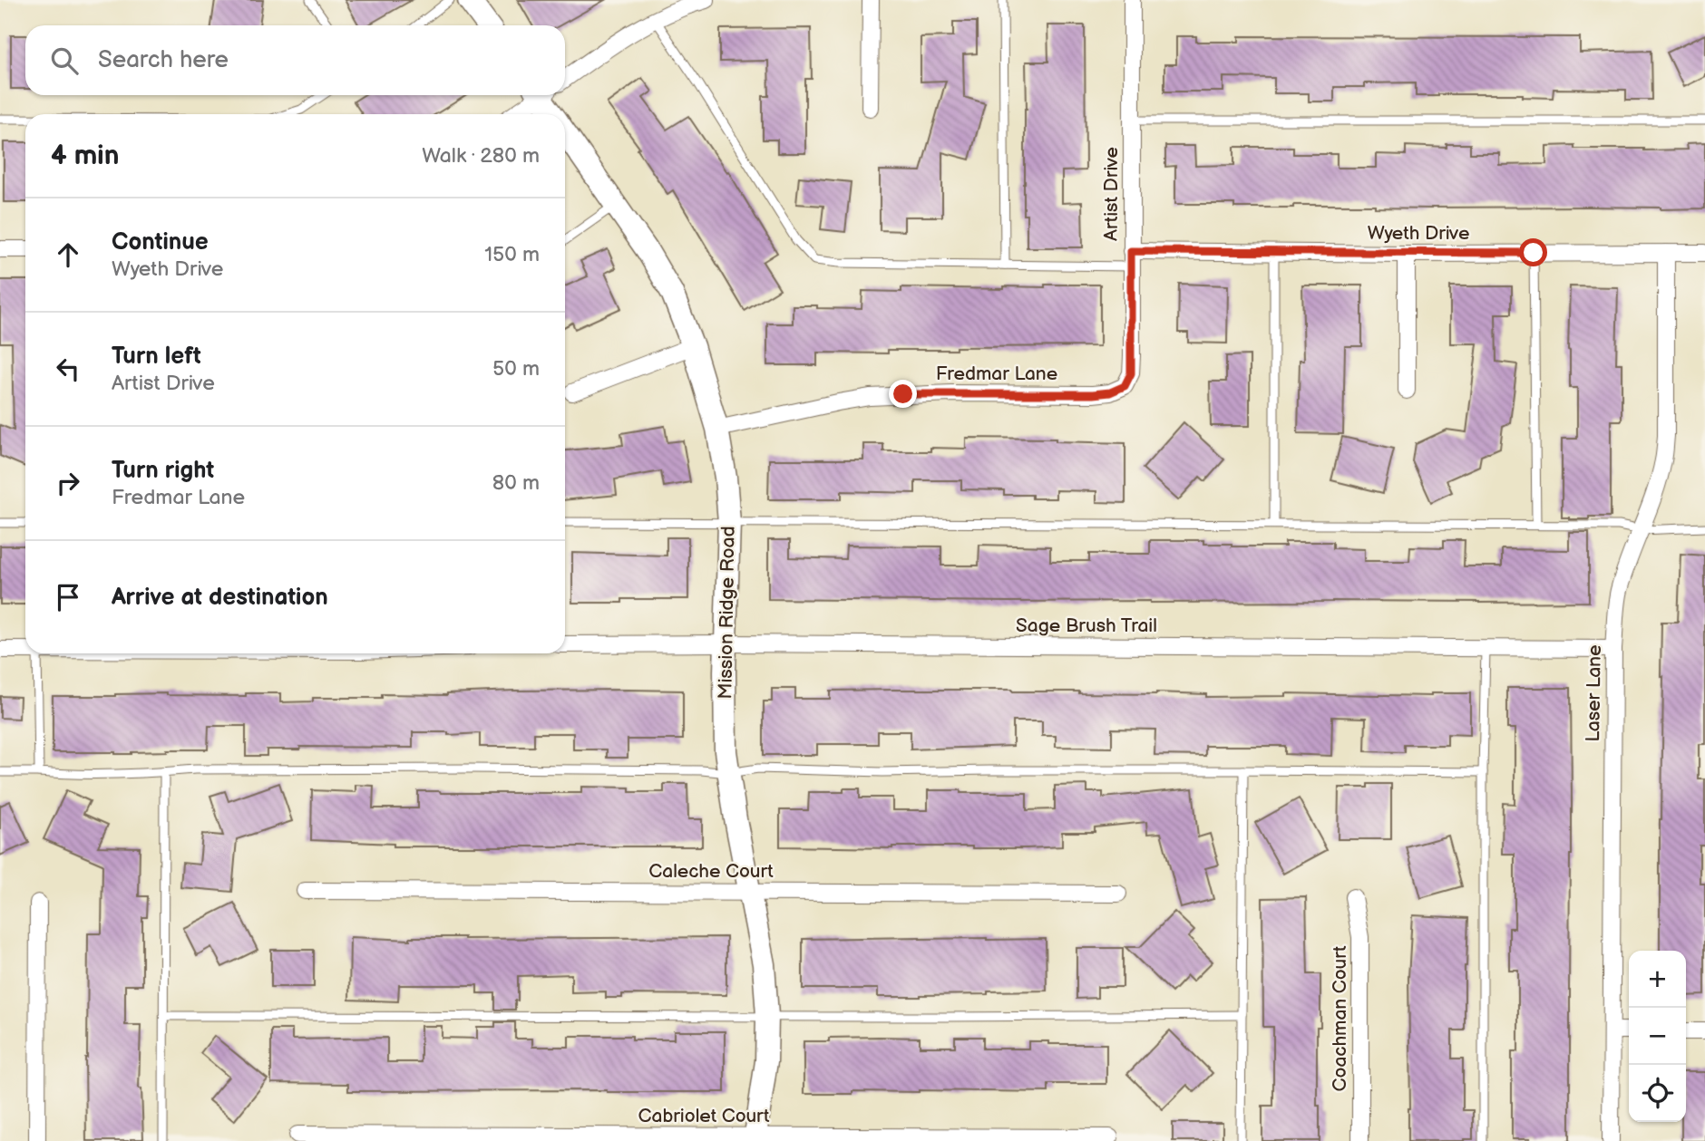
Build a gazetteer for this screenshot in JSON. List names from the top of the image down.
{
  "streets": {
    "street": [
      "Artist Drive",
      "Wyeth Drive",
      "Fredmar Lane",
      "Mission Ridge Road",
      "Sage Brush Trail",
      "Laser Lane",
      "Caleche Court",
      "Coachman Court",
      "Cabriolet Court"
    ]
  },
  "crossings": [
    ["Artist Drive", "Wyeth Drive"],
    ["Artist Drive", "Fredmar Lane"],
    ["Wyeth Drive", "Laser Lane"],
    ["Fredmar Lane", "Mission Ridge Road"],
    ["Mission Ridge Road", "Sage Brush Trail"],
    ["Mission Ridge Road", "Caleche Court"],
    ["Mission Ridge Road", "Cabriolet Court"],
    ["Sage Brush Trail", "Laser Lane"]
  ],
  "page": {
    "search": "Search here",
    "heading": ["4 min", "Walk · 280 m"],
    "list": [
      ["Continue", "Wyeth Drive", "150 m"],
      ["Turn left", "Artist Drive", "50 m"],
      ["Turn right", "Fredmar Lane", "80 m"],
      "Arrive at destination"
    ],
    "map_buttons": ["+", "−"]
  }
}
